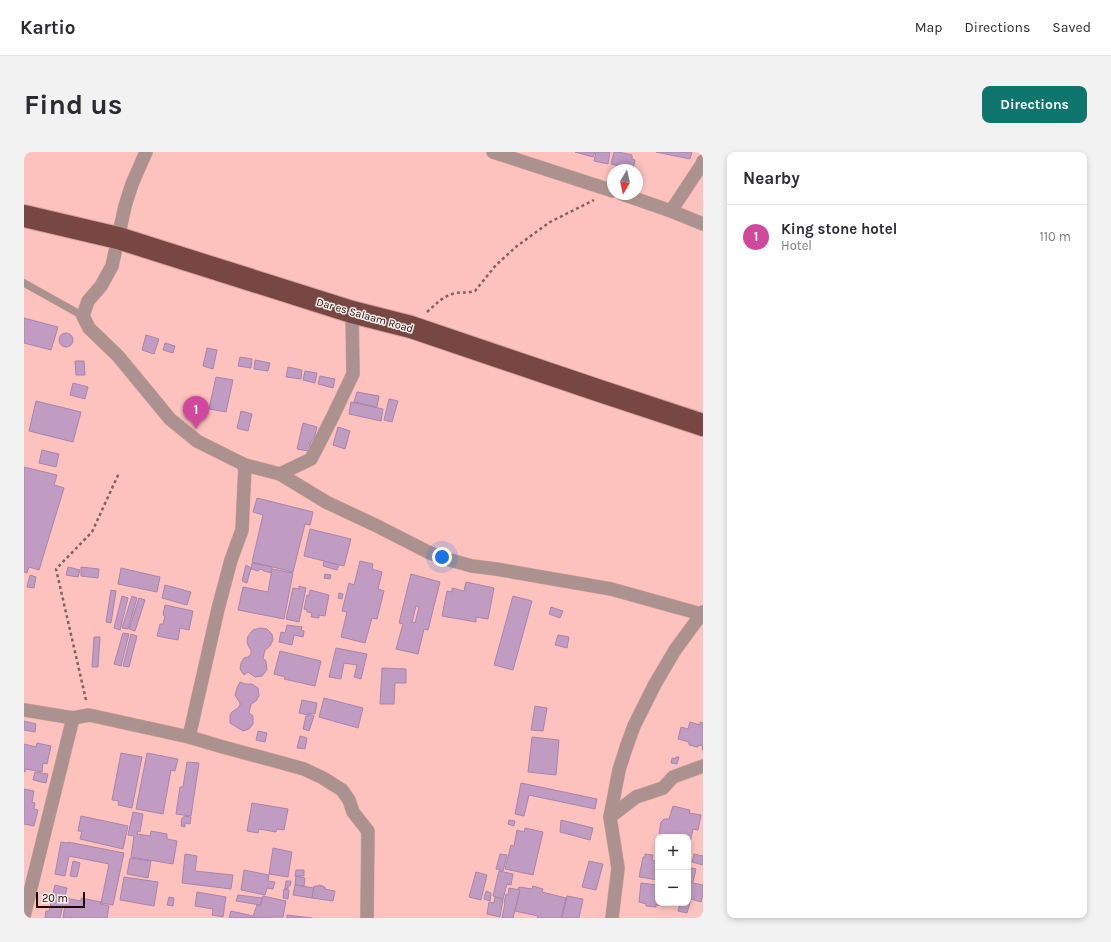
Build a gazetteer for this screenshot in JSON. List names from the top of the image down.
{
  "streets": {
    "highway": ["Dar es Salaam Road"]
  },
  "scale_bar": "20 m",
  "north": "bottom",
  "page": {
    "header": "Kartio",
    "nav": ["Map", "Directions", "Saved"],
    "buttons": "Directions",
    "title": "Find us",
    "heading": "Nearby",
    "list": [
      {
        "mark": "1",
        "name": "King stone hotel",
        "note": "Hotel",
        "value": "110 m"
      }
    ],
    "pins": "1",
    "map_buttons": ["+", "−"],
    "scale": "20 m"
  }
}
